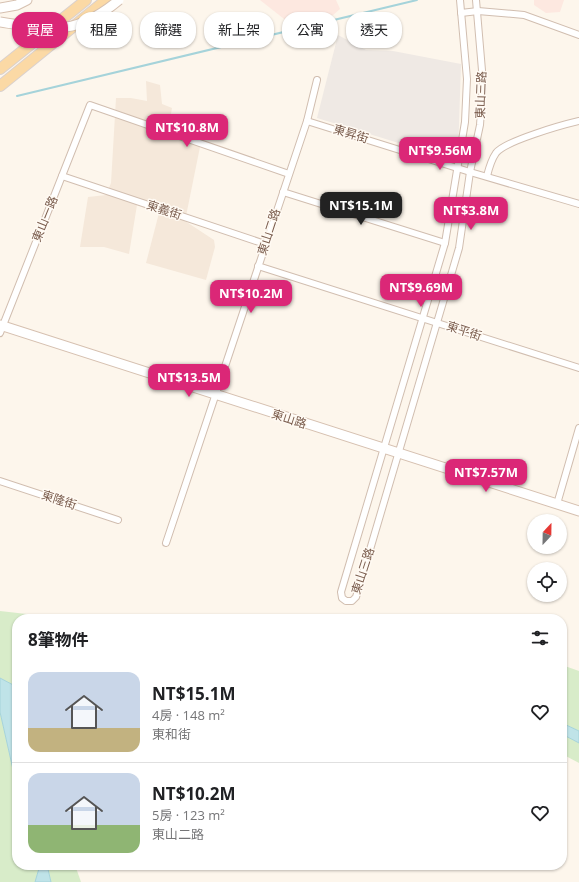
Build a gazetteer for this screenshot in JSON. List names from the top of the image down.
{
  "streets": {
    "street": [
      "東山三路",
      "東昇街",
      "東義街",
      "東山一路",
      "東山二路",
      "東平街",
      "東山路",
      "東隆街"
    ]
  },
  "crossings": [
    ["東山三路", "東昇街"],
    ["東山三路", "東平街"],
    ["東山三路", "東山路"],
    ["東昇街", "東山二路"],
    ["東義街", "東山一路"],
    ["東義街", "東山二路"],
    ["東山一路", "東山二路"],
    ["東山一路", "東山路"],
    ["東山二路", "東平街"],
    ["東山二路", "東山路"]
  ],
  "north": "top",
  "page": {
    "chip": [
      "買屋",
      "租屋",
      "篩選",
      "新上架",
      "公寓",
      "透天"
    ],
    "price": [
      "NT$10.8M",
      "NT$9.56M",
      "NT$15.1M",
      "NT$3.8M",
      "NT$9.69M",
      "NT$10.2M",
      "NT$13.5M",
      "NT$7.57M"
    ],
    "heading": "8筆物件",
    "list": [
      {
        "name": "NT$15.1M",
        "note": "4房 · 148 m² · 東和街"
      },
      {
        "name": "NT$10.2M",
        "note": "5房 · 123 m² · 東山二路"
      }
    ]
  }
}
